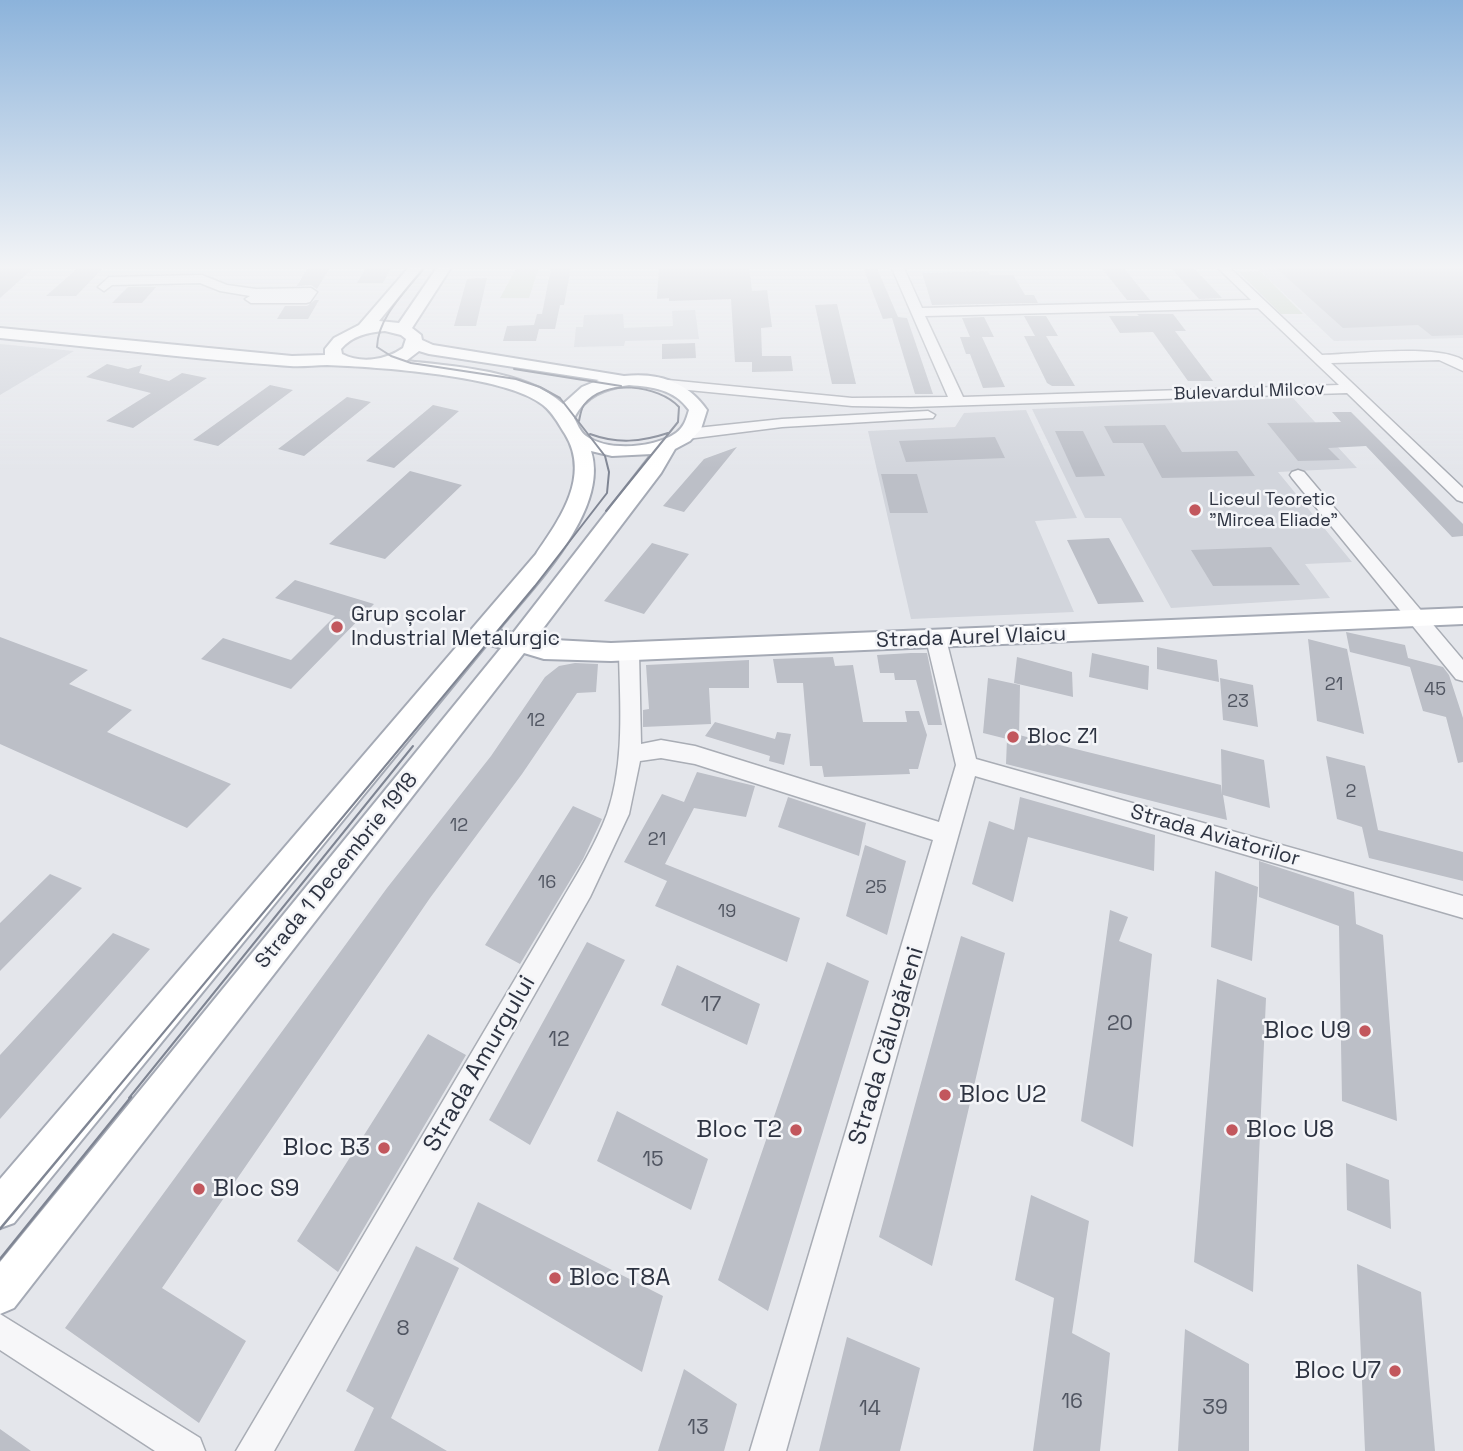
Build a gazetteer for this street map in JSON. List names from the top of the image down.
{
  "streets": {
    "main road": ["Strada Aurel Vlaicu", "Strada 1 Decembrie 1918"],
    "street": [
      "Bulevardul Milcov",
      "Strada Aviatorilor",
      "Strada Călugăreni",
      "Strada Amurgului"
    ]
  },
  "crossings": [
    ["Bulevardul Milcov", "Strada 1 Decembrie 1918"],
    ["Strada Aurel Vlaicu", "Strada 1 Decembrie 1918"],
    ["Strada Aurel Vlaicu", "Strada Călugăreni"],
    ["Strada Aurel Vlaicu", "Strada Amurgului"],
    ["Strada Aviatorilor", "Strada Călugăreni"]
  ],
  "places": [
    "Liceul Teoretic \"Mircea Eliade\"",
    "Grup școlar Industrial Metalurgic",
    "Bloc Z1",
    "Bloc U9",
    "Bloc U2",
    "Bloc T2",
    "Bloc U8",
    "Bloc B3",
    "Bloc S9",
    "Bloc T8A",
    "Bloc U7"
  ],
  "house_numbers": [
    "21",
    "45",
    "23",
    "12",
    "2",
    "12",
    "21",
    "16",
    "25",
    "19",
    "17",
    "20",
    "12",
    "15",
    "8",
    "16",
    "39",
    "14",
    "13"
  ]
}
